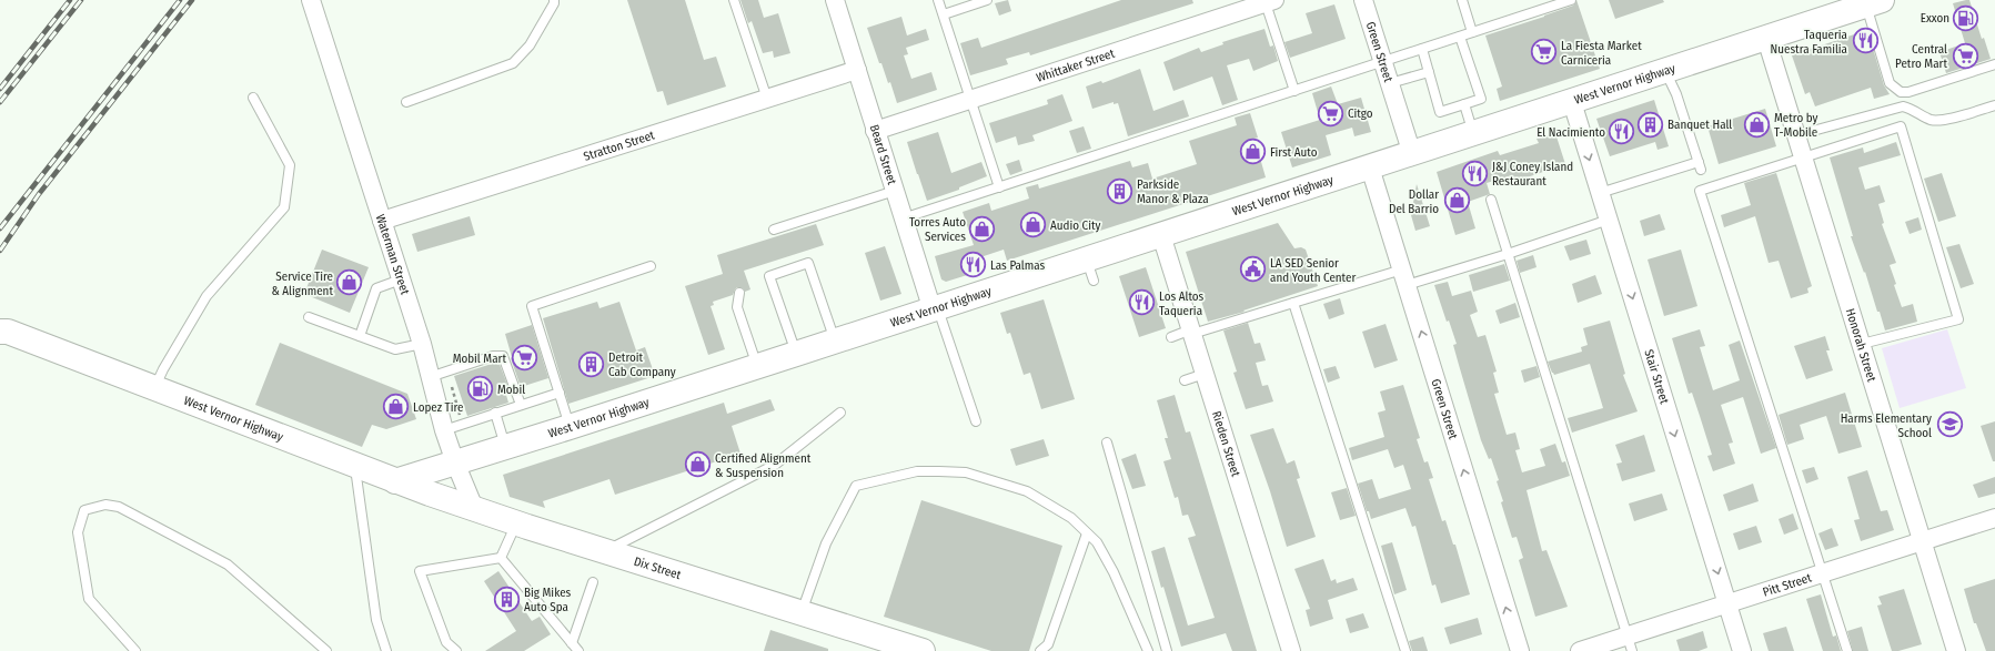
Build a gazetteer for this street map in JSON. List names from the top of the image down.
{
  "streets": {
    "street": [
      "Green Street",
      "Whittaker Street",
      "West Vernor Highway",
      "Stratton Street",
      "Beard Street",
      "Waterman Street",
      "Honorah Street",
      "Stair Street",
      "Rieden Street",
      "Dix Street",
      "Pitt Street"
    ]
  },
  "crossings": [
    ["Green Street", "West Vernor Highway"],
    ["Whittaker Street", "Beard Street"],
    ["West Vernor Highway", "Beard Street"],
    ["West Vernor Highway", "Waterman Street"],
    ["West Vernor Highway", "Honorah Street"],
    ["West Vernor Highway", "Stair Street"],
    ["West Vernor Highway", "Rieden Street"],
    ["West Vernor Highway", "Dix Street"],
    ["Stratton Street", "Beard Street"],
    ["Stratton Street", "Waterman Street"],
    ["Waterman Street", "Dix Street"],
    ["Honorah Street", "Pitt Street"],
    ["Stair Street", "Pitt Street"]
  ],
  "one_way": ["Green Street", "Stair Street"],
  "places": {
    "fuel station": ["Exxon", "Mobil"],
    "restaurant": [
      "Taqueria Nuestra Familia",
      "El Nacimiento",
      "J&J Coney Island Restaurant",
      "Las Palmas",
      "Los Altos Taqueria"
    ],
    "supermarket": [
      "La Fiesta Market Carniceria",
      "Central Petro Mart",
      "Citgo",
      "Mobil Mart"
    ],
    "building": [
      "Banquet Hall",
      "Parkside Manor & Plaza",
      "Detroit Cab Company",
      "Big Mikes Auto Spa"
    ],
    "shop": [
      "Metro by T-Mobile",
      "First Auto",
      "Dollar Del Barrio",
      "Audio City",
      "Torres Auto Services",
      "Service Tire & Alignment",
      "Lopez Tire",
      "Certified Alignment & Suspension"
    ],
    "public building": ["LA SED Senior and Youth Center"],
    "school or university": ["Harms Elementary School"]
  }
}
